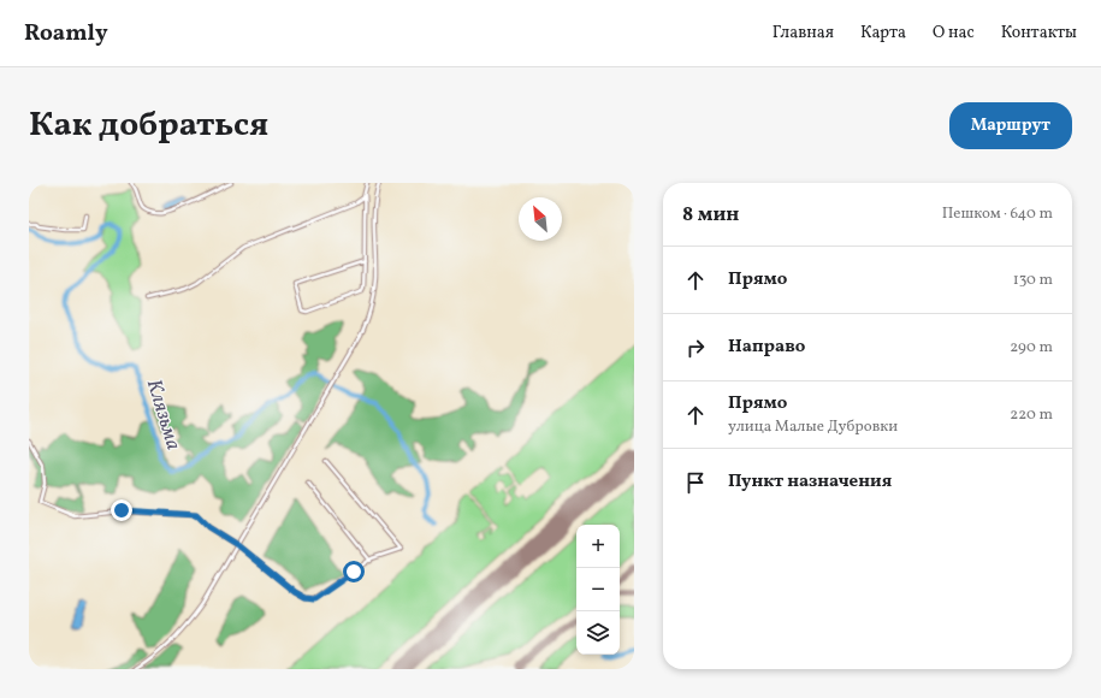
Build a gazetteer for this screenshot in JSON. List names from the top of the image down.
{
  "water": ["Клязьма"],
  "north": "top left",
  "page": {
    "header": "Roamly",
    "nav": [
      "Главная",
      "Карта",
      "О нас",
      "Контакты"
    ],
    "title": "Как добраться",
    "buttons": "Маршрут",
    "heading": ["8 мин", "Пешком · 640 m"],
    "list": [
      ["Прямо", "130 m"],
      ["Направо", "290 m"],
      ["Прямо", "улица Малые Дубровки", "220 m"],
      "Пункт назначения"
    ],
    "map_buttons": ["+", "−"]
  }
}
